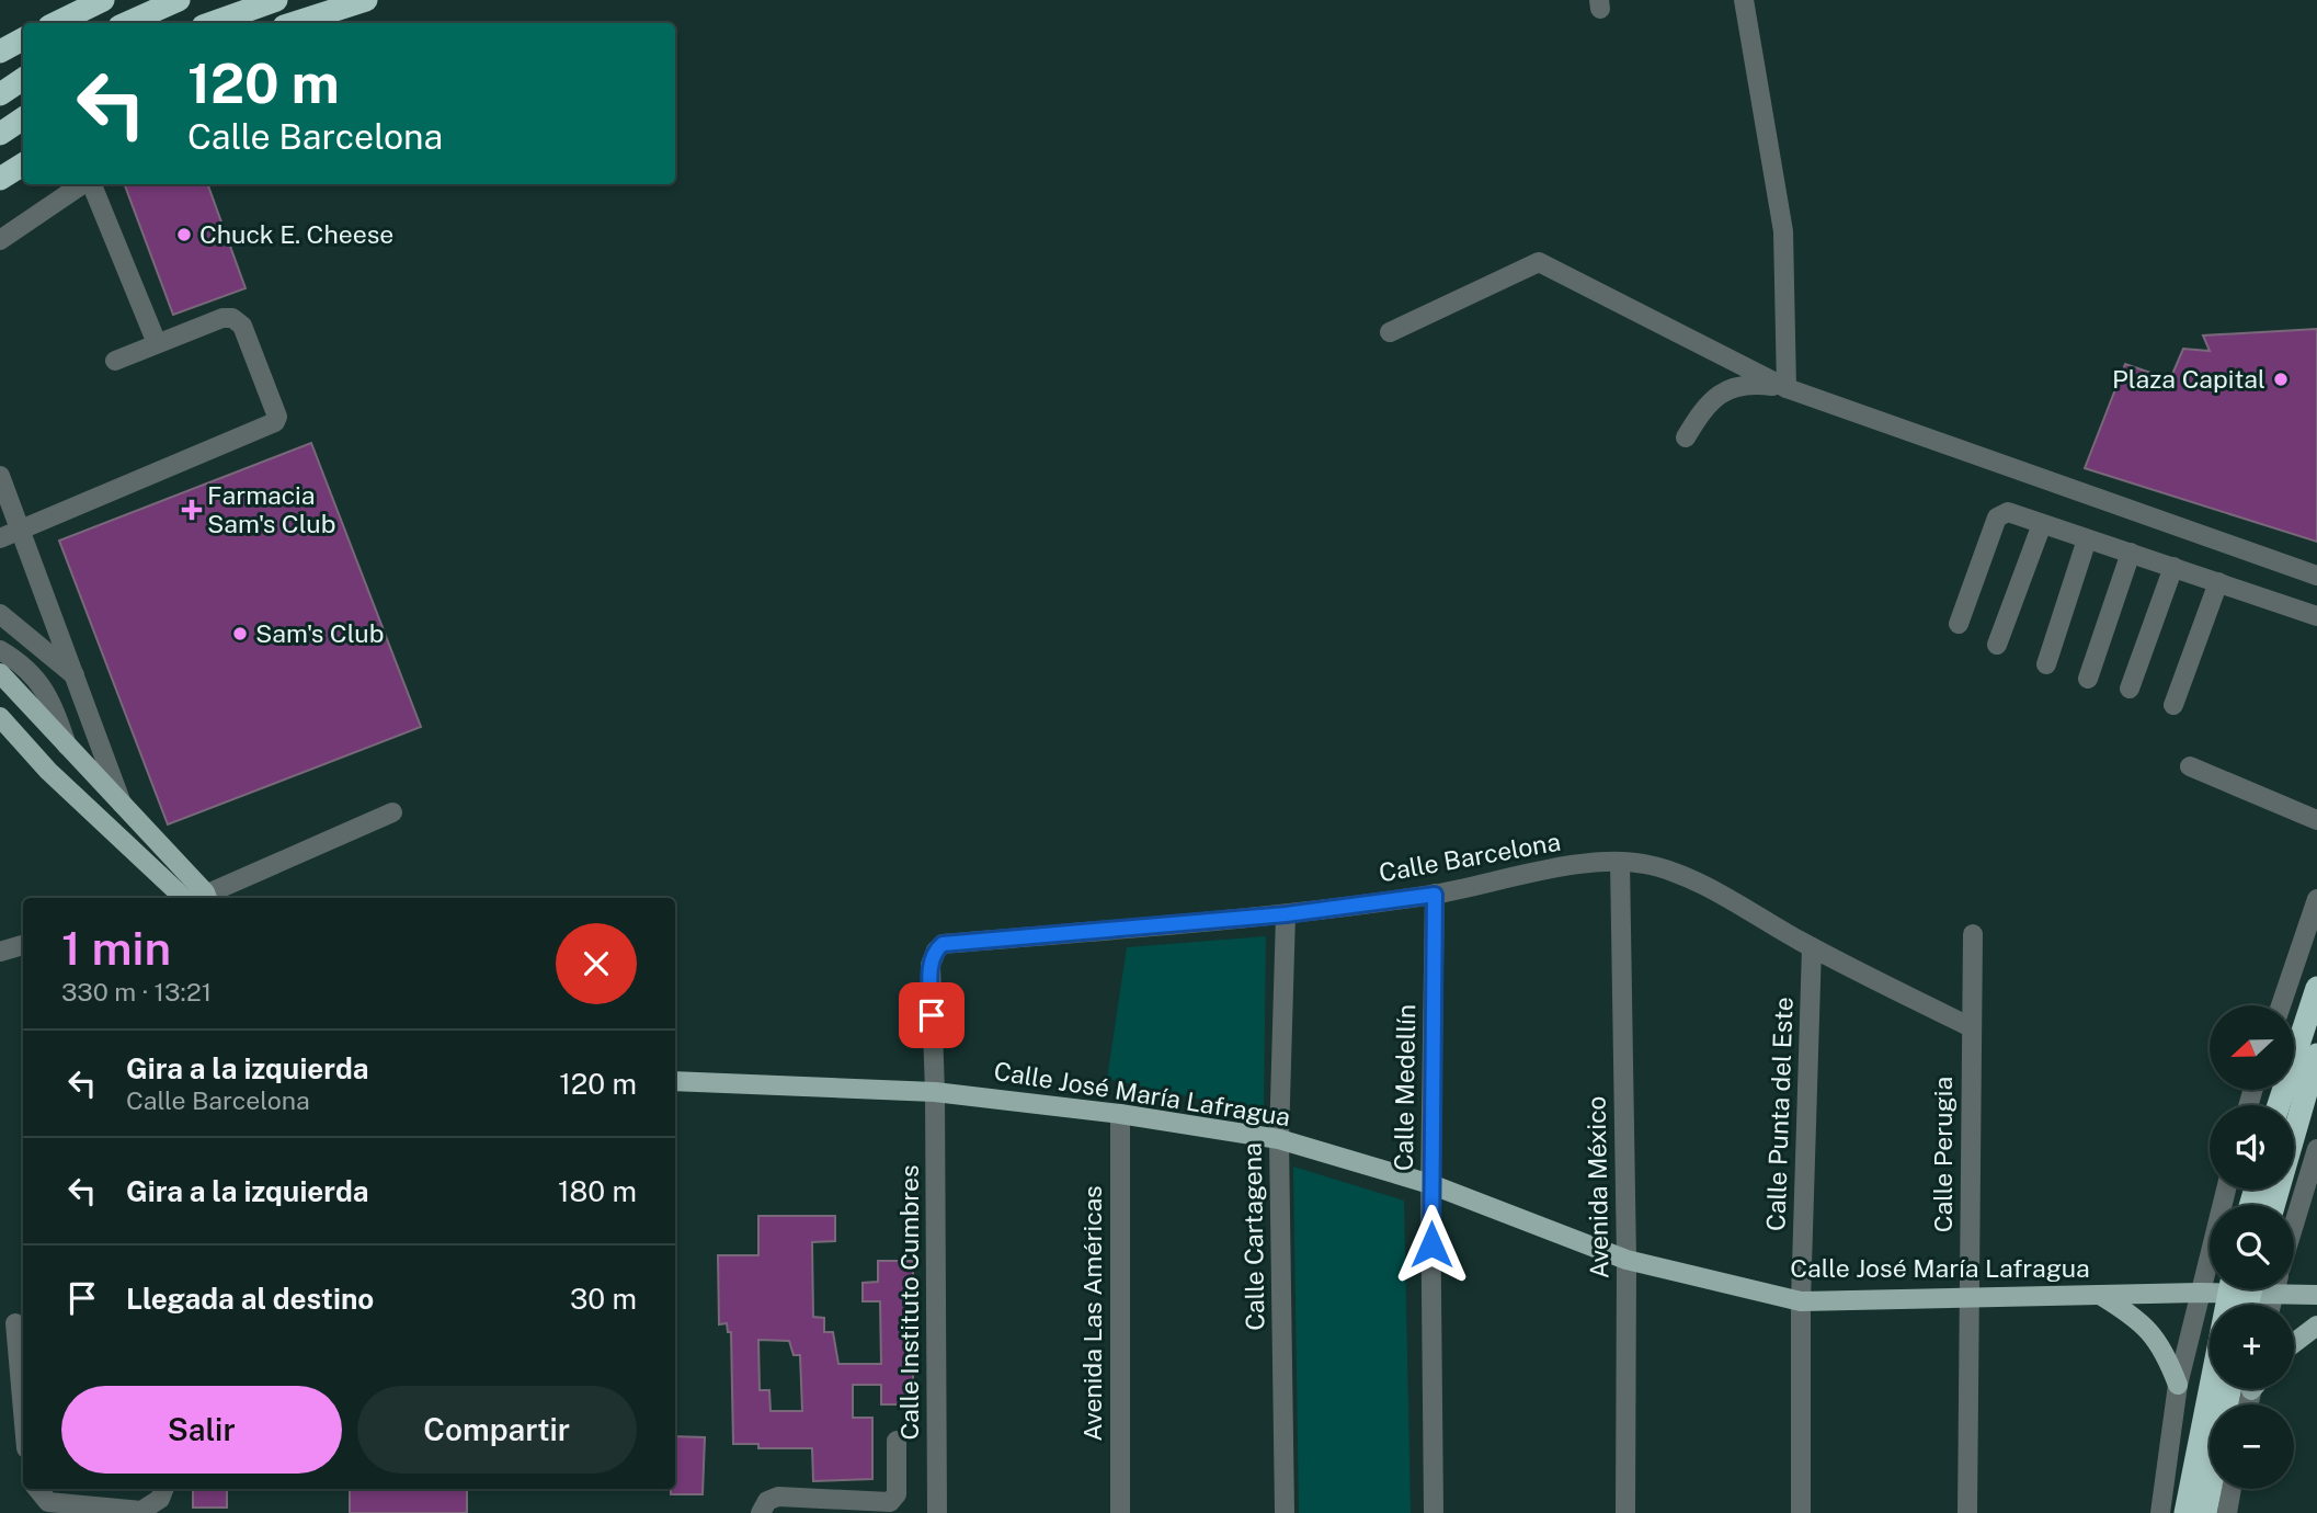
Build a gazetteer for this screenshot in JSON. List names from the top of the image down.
{
  "streets": {
    "main road": ["Calle José María Lafragua"],
    "street": [
      "Calle Barcelona",
      "Calle Medellín",
      "Calle Punta del Este",
      "Calle Perugia",
      "Avenida México",
      "Calle Cartagena",
      "Calle Instituto Cumbres",
      "Avenida Las Américas"
    ]
  },
  "crossings": [
    ["Calle Barcelona", "Calle Medellín"],
    ["Calle Barcelona", "Calle Punta del Este"],
    ["Calle Barcelona", "Calle Perugia"],
    ["Calle Barcelona", "Avenida México"],
    ["Calle Barcelona", "Calle Cartagena"],
    ["Calle Barcelona", "Calle Instituto Cumbres"],
    ["Calle Medellín", "Calle José María Lafragua"],
    ["Calle José María Lafragua", "Calle Punta del Este"],
    ["Calle José María Lafragua", "Calle Perugia"],
    ["Calle José María Lafragua", "Avenida México"],
    ["Calle José María Lafragua", "Calle Cartagena"],
    ["Calle José María Lafragua", "Calle Instituto Cumbres"],
    ["Calle José María Lafragua", "Avenida Las Américas"]
  ],
  "places": {
    "other": ["Chuck E. Cheese", "Plaza Capital", "Sam's Club"],
    "health": ["Farmacia Sam's Club"]
  },
  "north": "left",
  "page": {
    "turn": ["120 m", "Calle Barcelona"],
    "heading": ["1 min", "330 m · 13:21"],
    "map_buttons": ["+", "−"],
    "list": [
      {
        "name": "Gira a la izquierda",
        "note": "Calle Barcelona",
        "value": "120 m"
      },
      {
        "name": "Gira a la izquierda",
        "value": "180 m"
      },
      {
        "name": "Llegada al destino",
        "value": "30 m"
      }
    ],
    "buttons": ["Salir", "Compartir"]
  }
}
